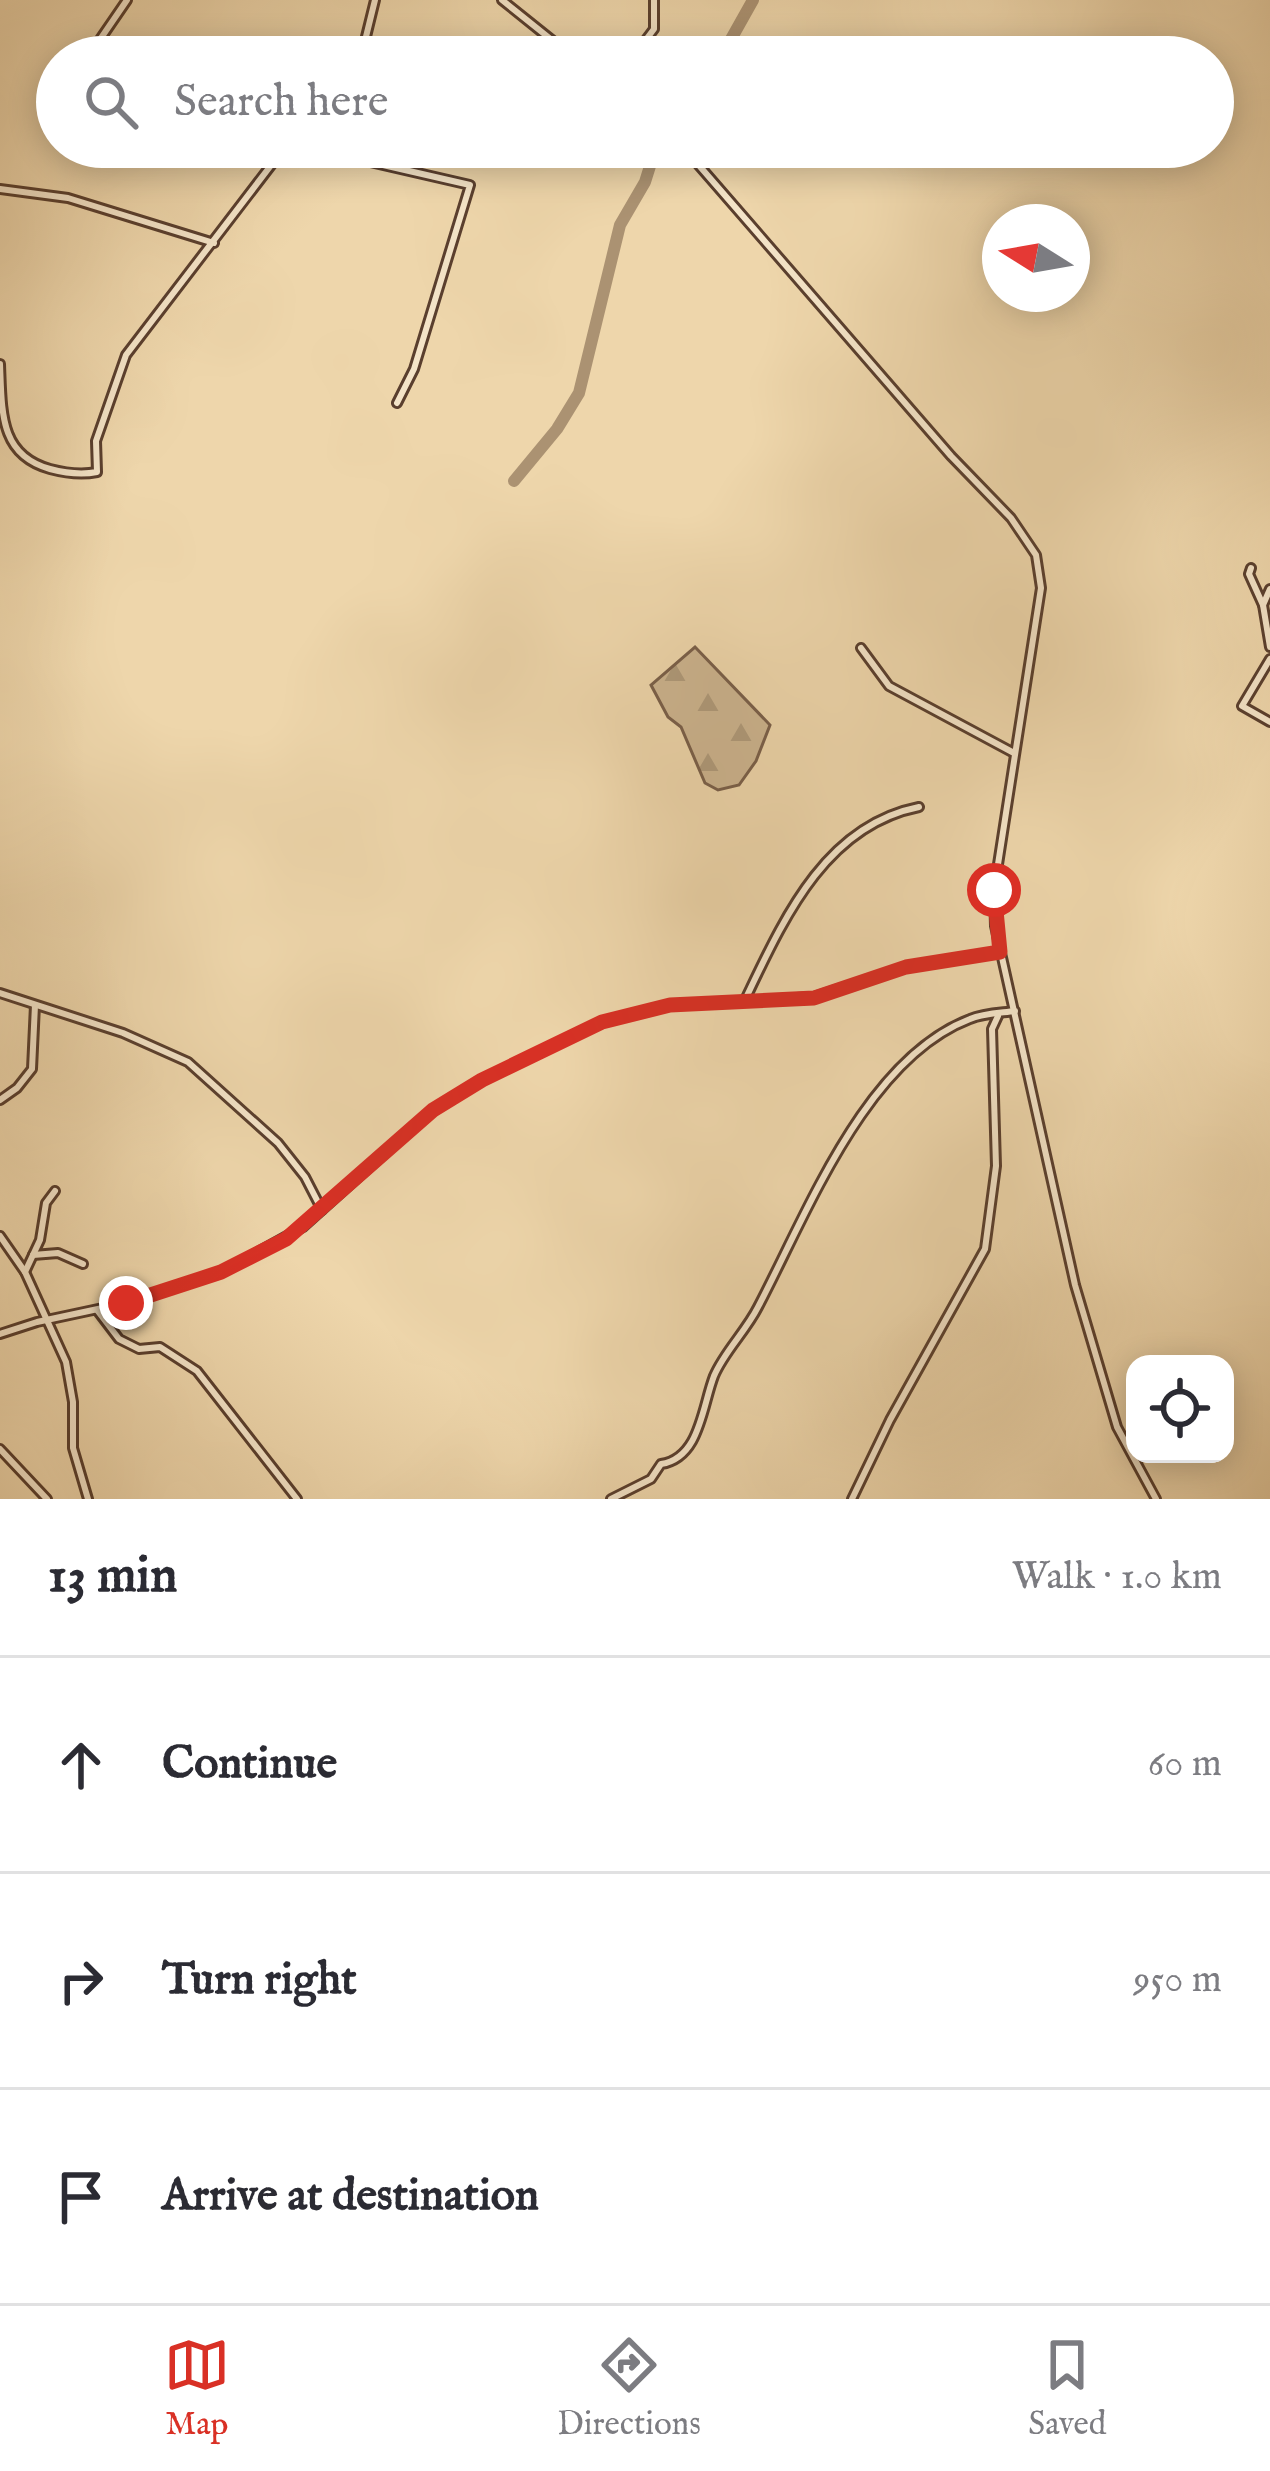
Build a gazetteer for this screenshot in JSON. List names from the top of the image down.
{
  "north": "left",
  "page": {
    "search": "Search here",
    "heading": ["13 min", "Walk · 1.0 km"],
    "list": [
      ["Continue", "60 m"],
      ["Turn right", "950 m"],
      "Arrive at destination"
    ],
    "nav": ["Map", "Directions", "Saved"]
  }
}
